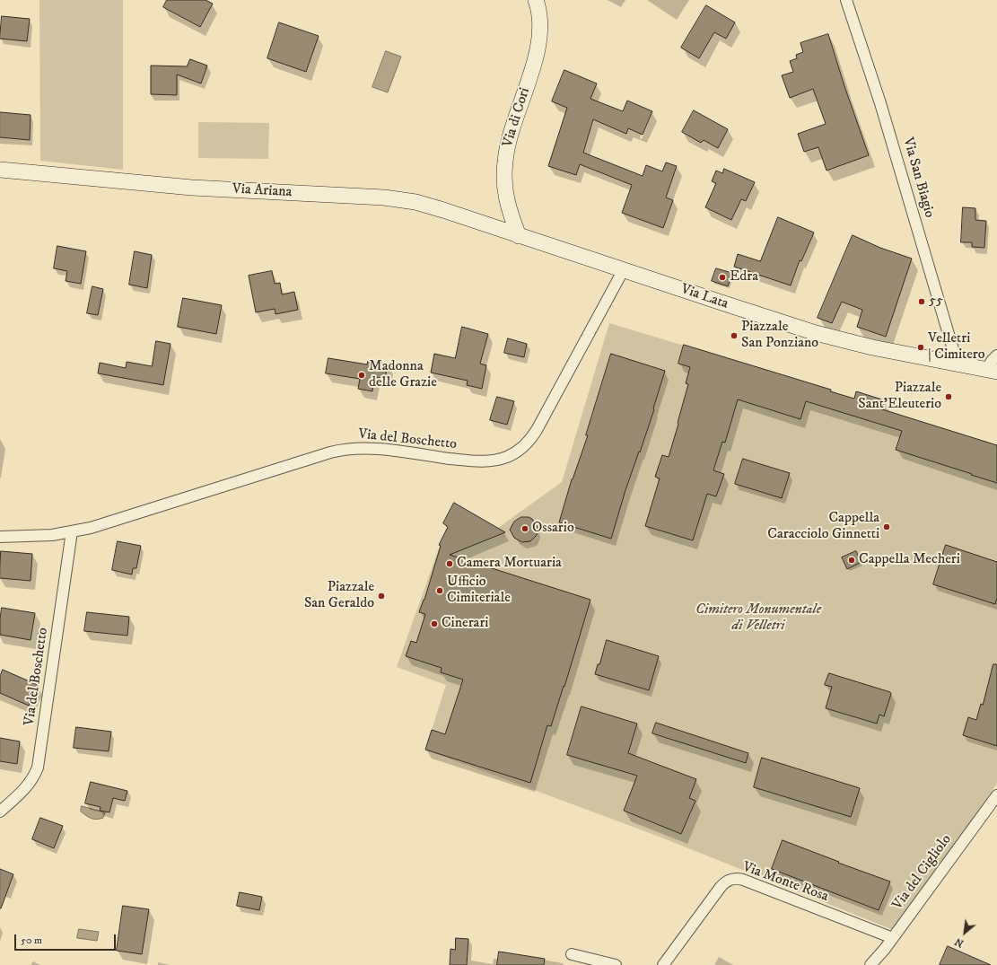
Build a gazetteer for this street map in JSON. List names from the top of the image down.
{
  "streets": {
    "main road": ["Via di Cori", "Via Ariana", "Via Lata"],
    "street": [
      "Via San Biagio",
      "Via del Boschetto",
      "Via del Cigliolo",
      "Via Monte Rosa"
    ]
  },
  "crossings": [
    ["Via di Cori", "Via Ariana"],
    ["Via di Cori", "Via Lata"],
    ["Via San Biagio", "Via Lata"],
    ["Via Ariana", "Via Lata"],
    ["Via Lata", "Via del Boschetto"],
    ["Via del Cigliolo", "Via Monte Rosa"]
  ],
  "parks": ["Cimitero Monumentale di Velletri"],
  "places": [
    "Edra",
    "55",
    "Piazzale San Ponziano",
    "Velletri | Cimitero",
    "Madonna delle Grazie",
    "Piazzale Sant'Eleuterio",
    "Cappella Caracciolo Ginnetti",
    "Ossario",
    "Cappella Mecheri",
    "Camera Mortuaria",
    "Ufficio Cimiteriale",
    "Piazzale San Geraldo",
    "Cinerari"
  ],
  "scale_bar": "50 m",
  "north": "bottom left"
}
